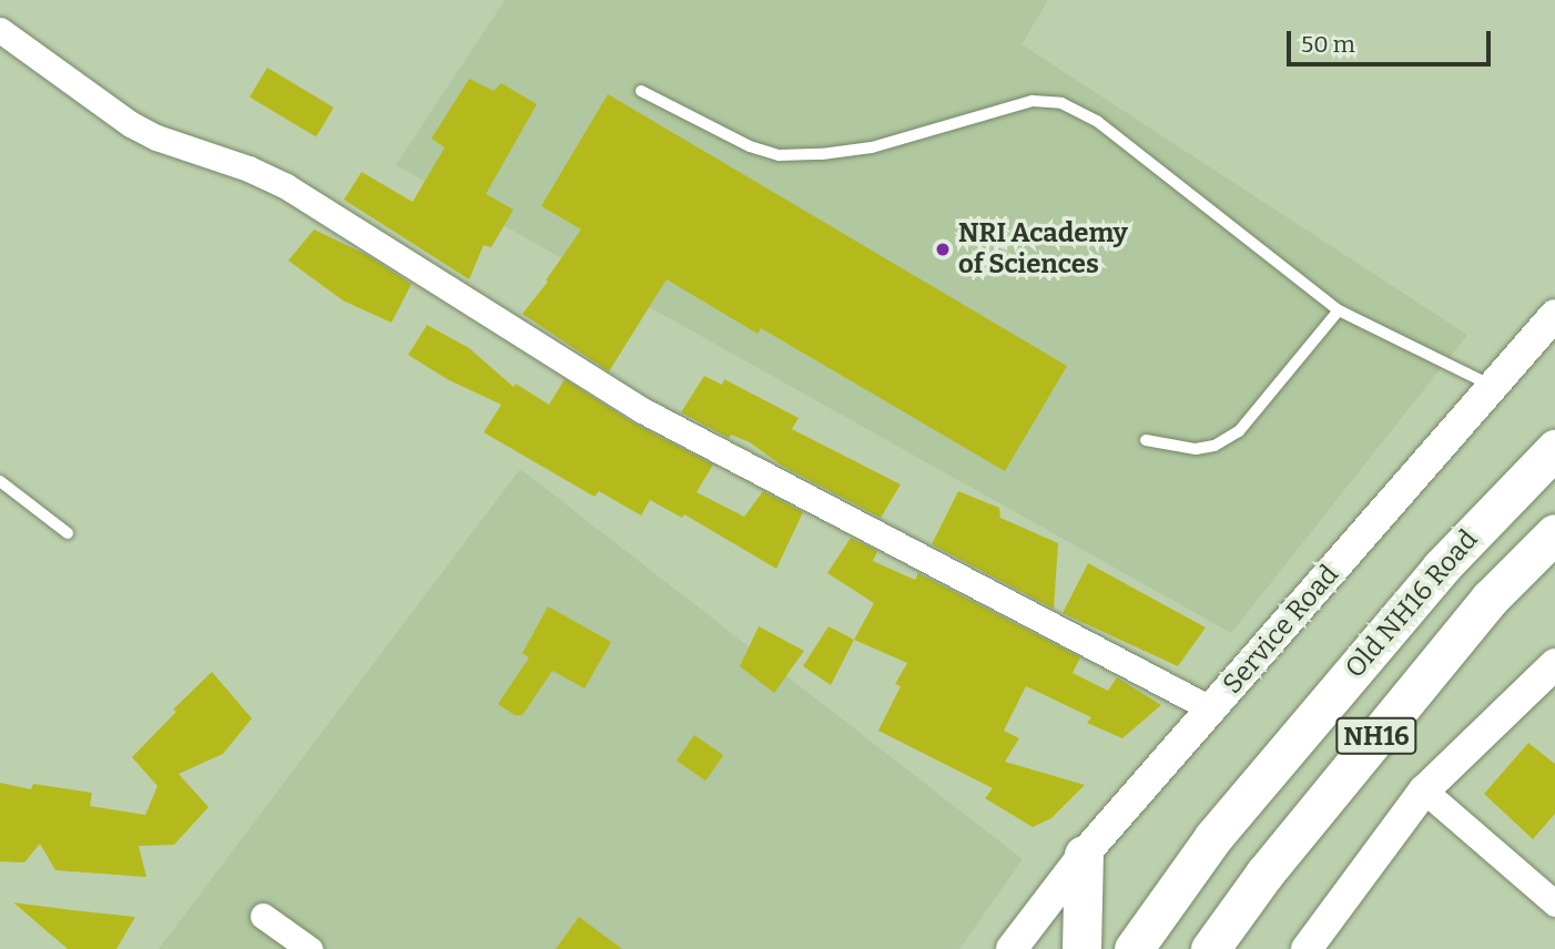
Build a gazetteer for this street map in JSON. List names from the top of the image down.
{
  "streets": {
    "main road": ["Old NH16 Road", "NH16"],
    "street": ["Service Road"]
  },
  "places": ["NRI Academy of Sciences"],
  "scale_bar": "50 m"
}
